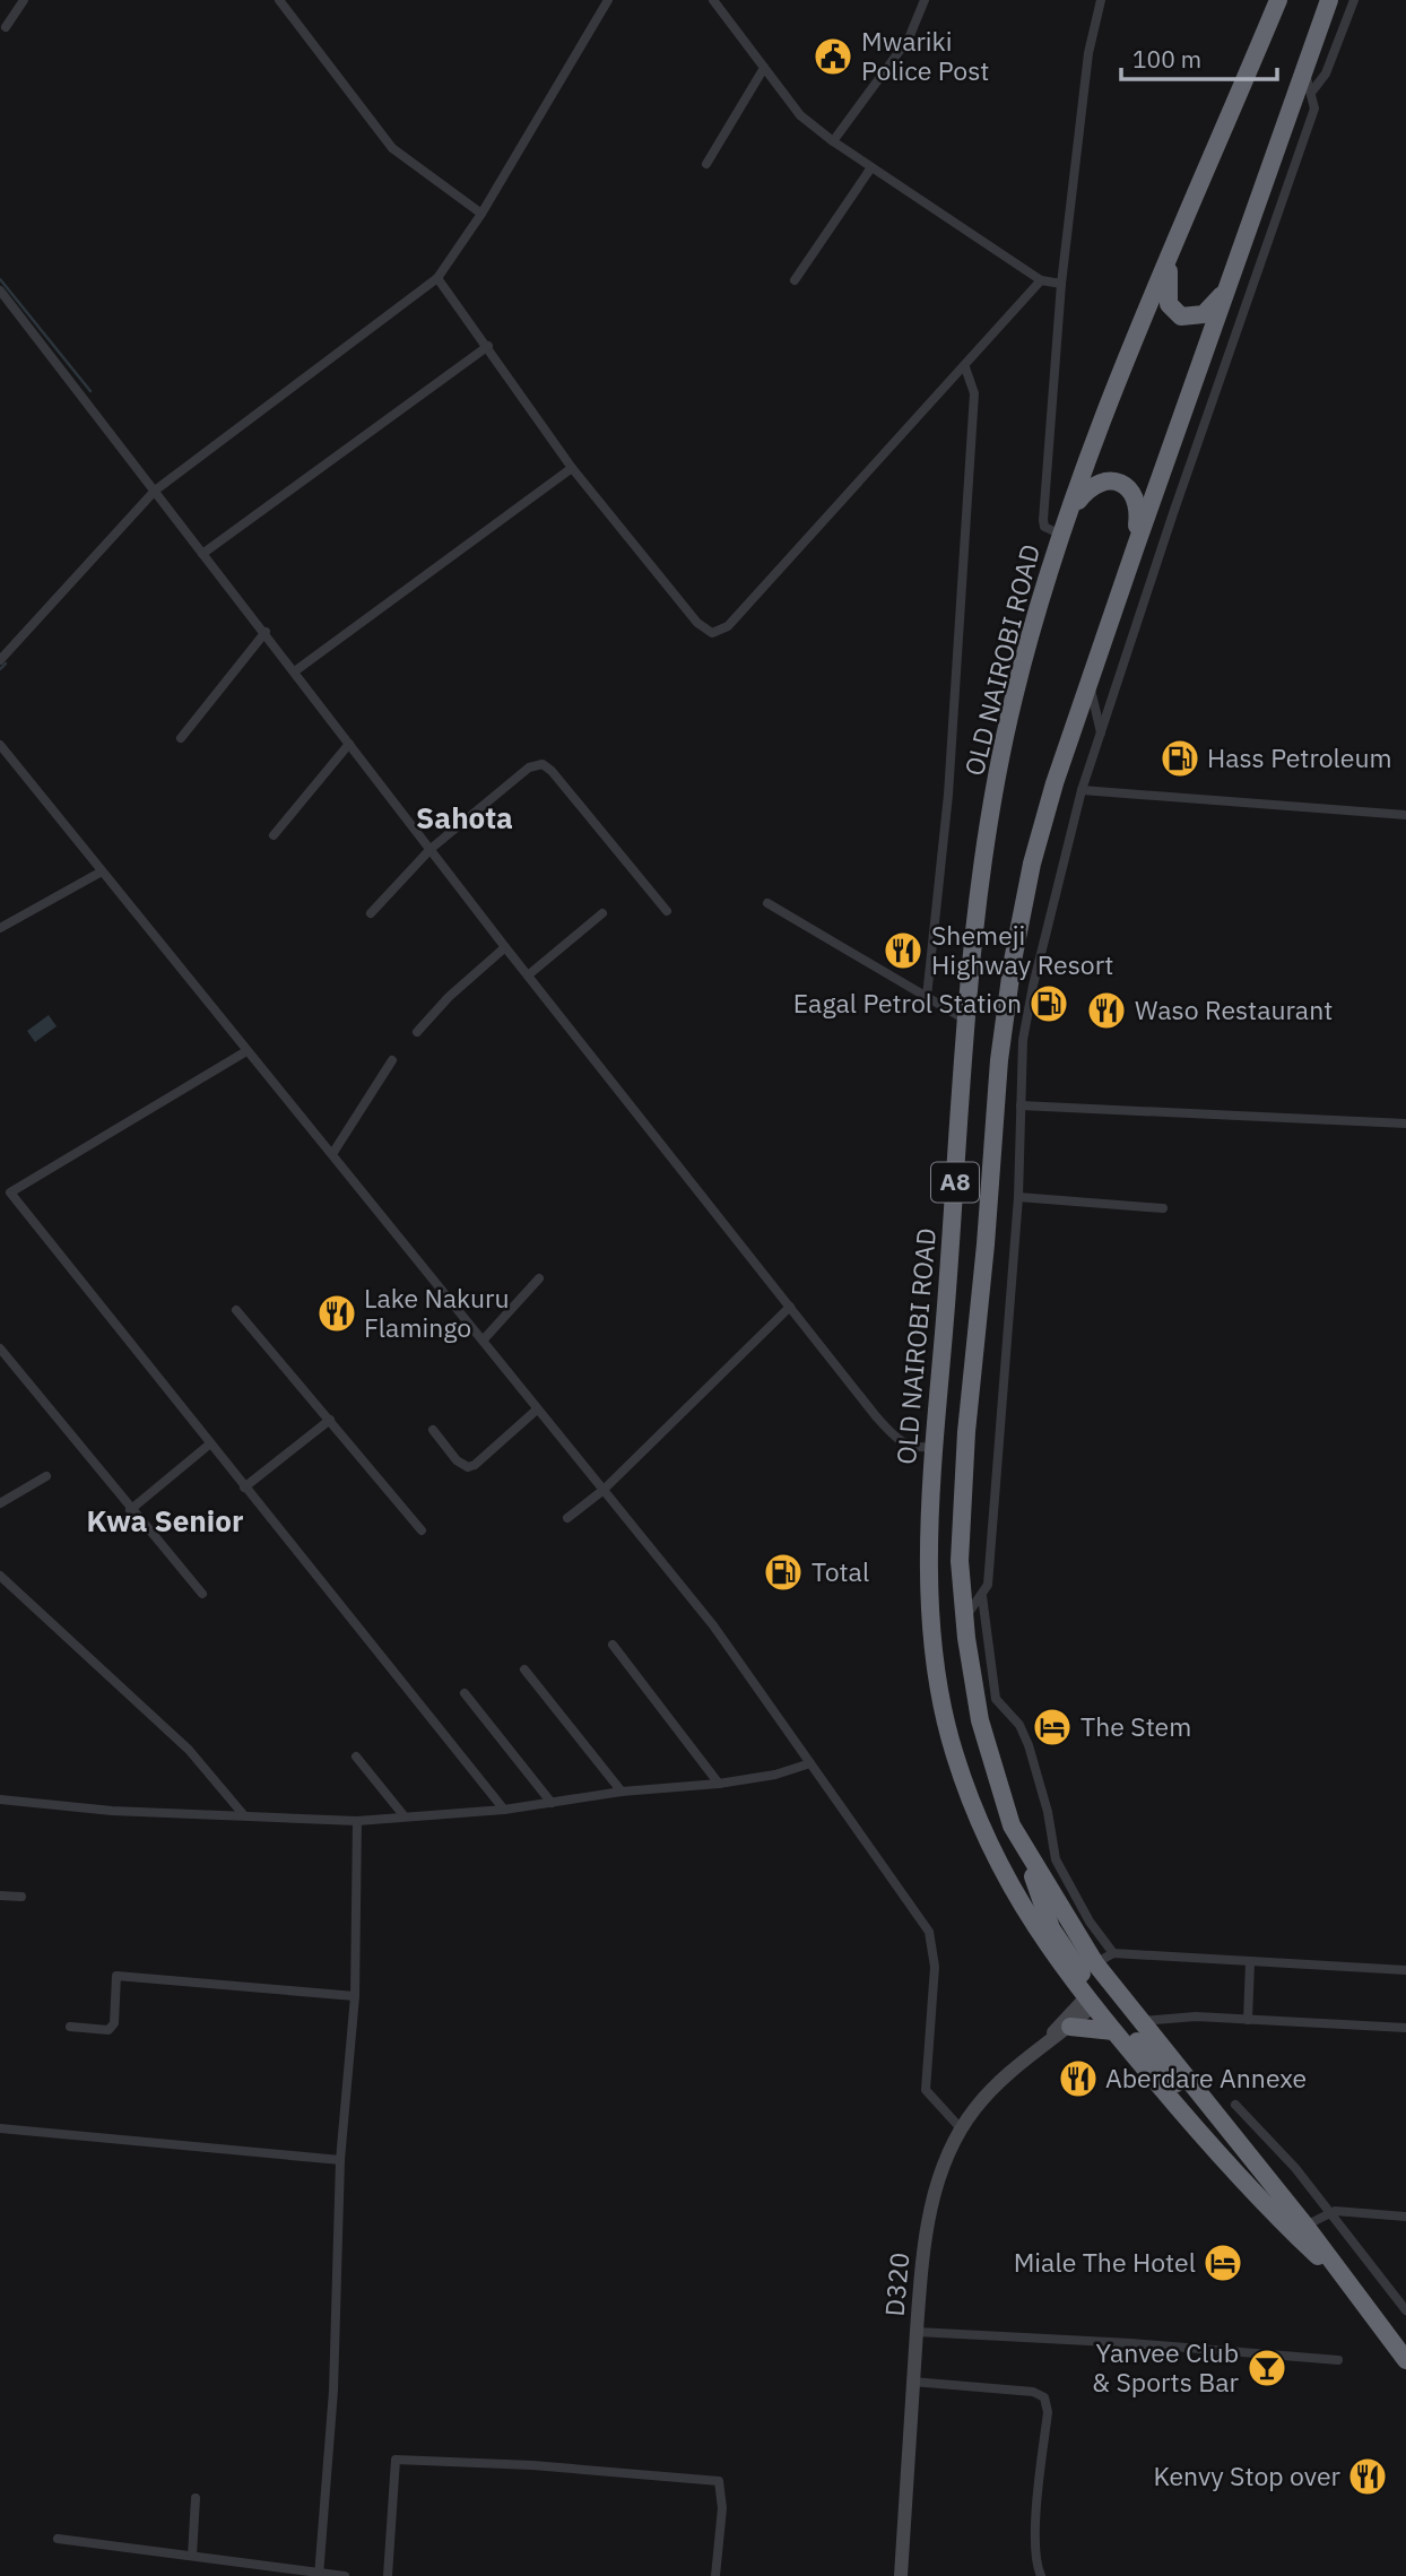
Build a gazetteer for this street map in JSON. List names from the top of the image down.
{
  "streets": {
    "highway": ["OLD NAIROBI ROAD", "A8"],
    "street": ["D320"]
  },
  "crossings": [
    ["OLD NAIROBI ROAD", "D320"]
  ],
  "districts": ["Sahota", "Kwa Senior"],
  "places": {
    "public building": ["Mwariki Police Post"],
    "fuel station": ["Hass Petroleum", "Eagal Petrol Station", "Total"],
    "restaurant": [
      "Shemeji Highway Resort",
      "Waso Restaurant",
      "Lake Nakuru Flamingo",
      "Aberdare Annexe",
      "Kenvy Stop over"
    ],
    "hotel": ["The Stem", "Miale The Hotel"],
    "bar": ["Yanvee Club & Sports Bar"]
  },
  "scale_bar": "100 m"
}
